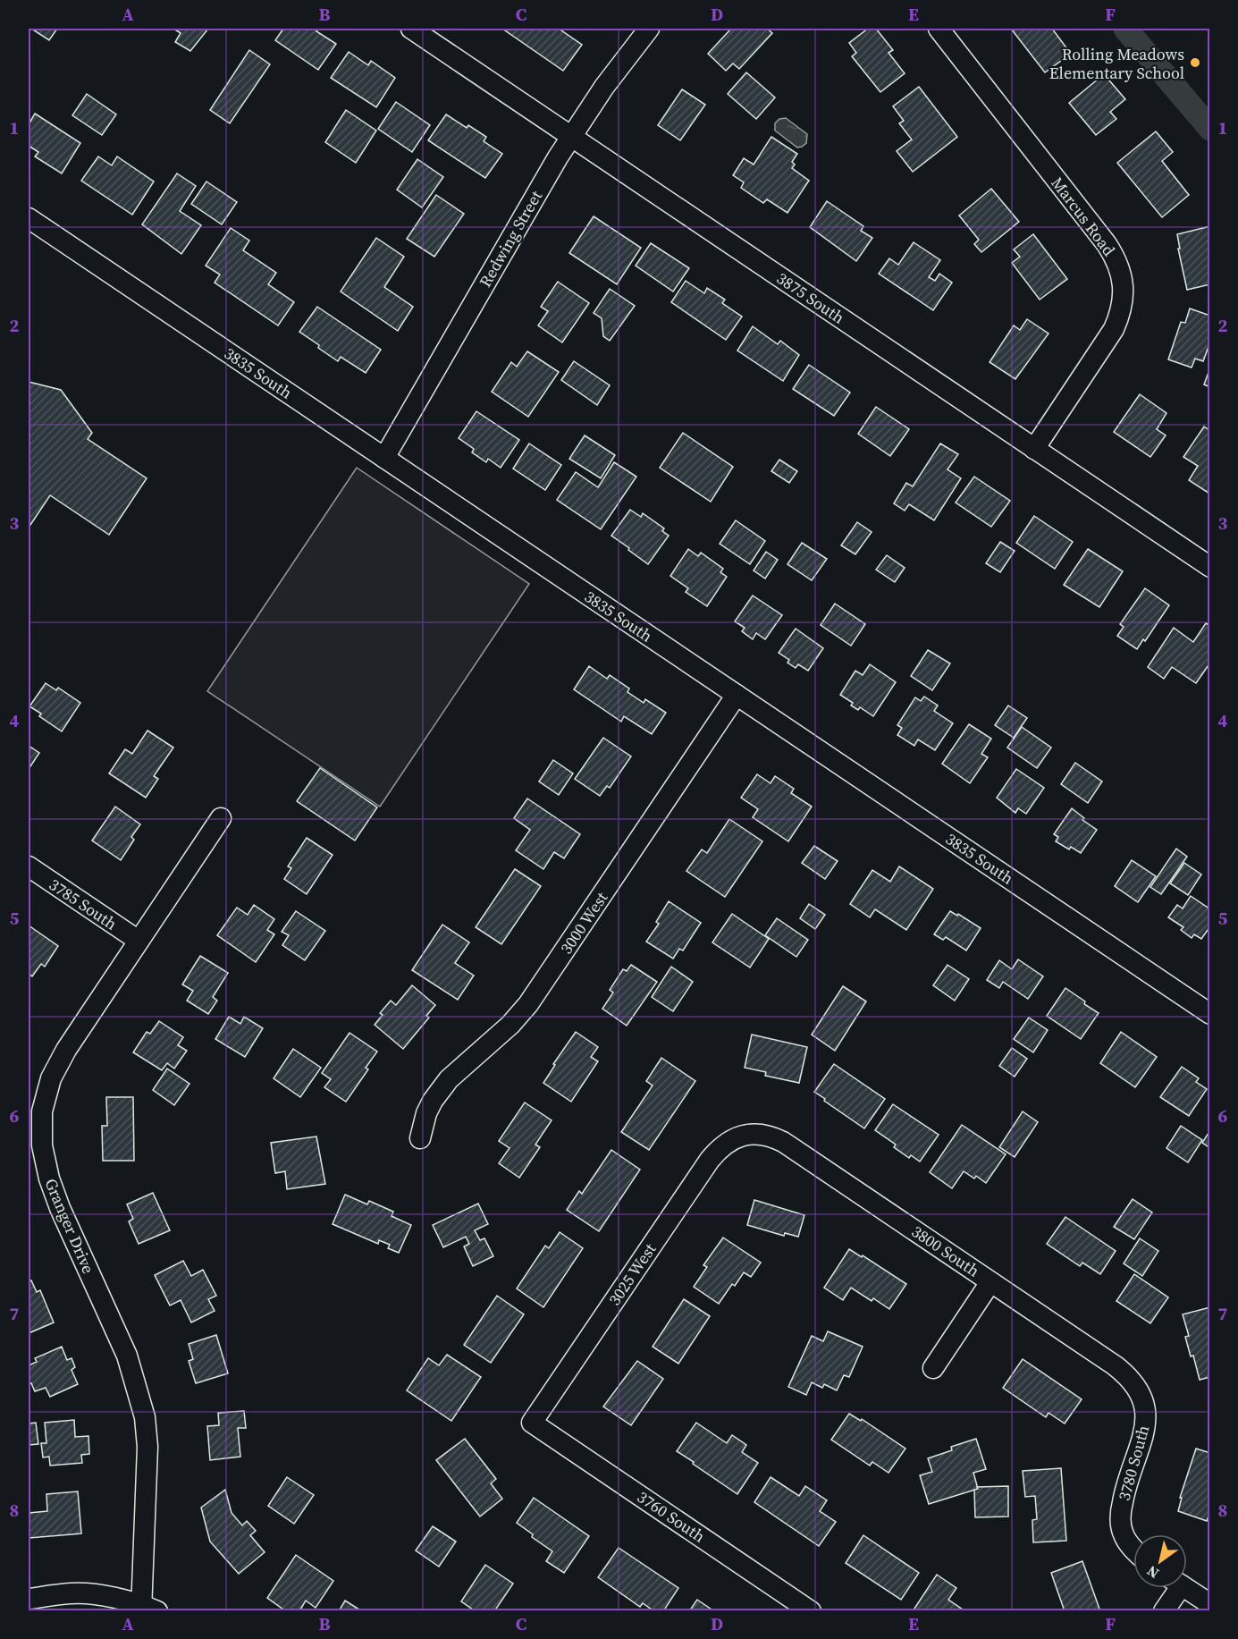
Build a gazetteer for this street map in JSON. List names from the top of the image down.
{
  "streets": {
    "street": [
      "Marcus Road",
      "Redwing Street",
      "3875 South",
      "3835 South",
      "3785 South",
      "3000 West",
      "Granger Drive",
      "3800 South",
      "3025 West",
      "3780 South",
      "3760 South"
    ]
  },
  "crossings": [
    ["Marcus Road", "3875 South"],
    ["Redwing Street", "3875 South"],
    ["Redwing Street", "3835 South"],
    ["3835 South", "3000 West"],
    ["3785 South", "Granger Drive"],
    ["3800 South", "3025 West"],
    ["3800 South", "3780 South"],
    ["3025 West", "3760 South"]
  ],
  "places": ["Rolling Meadows Elementary School"],
  "north": "bottom left",
  "grid": {
    "columns": [
      "A",
      "B",
      "C",
      "D",
      "E",
      "F"
    ],
    "rows": [
      "1",
      "2",
      "3",
      "4",
      "5",
      "6",
      "7",
      "8"
    ]
  }
}
